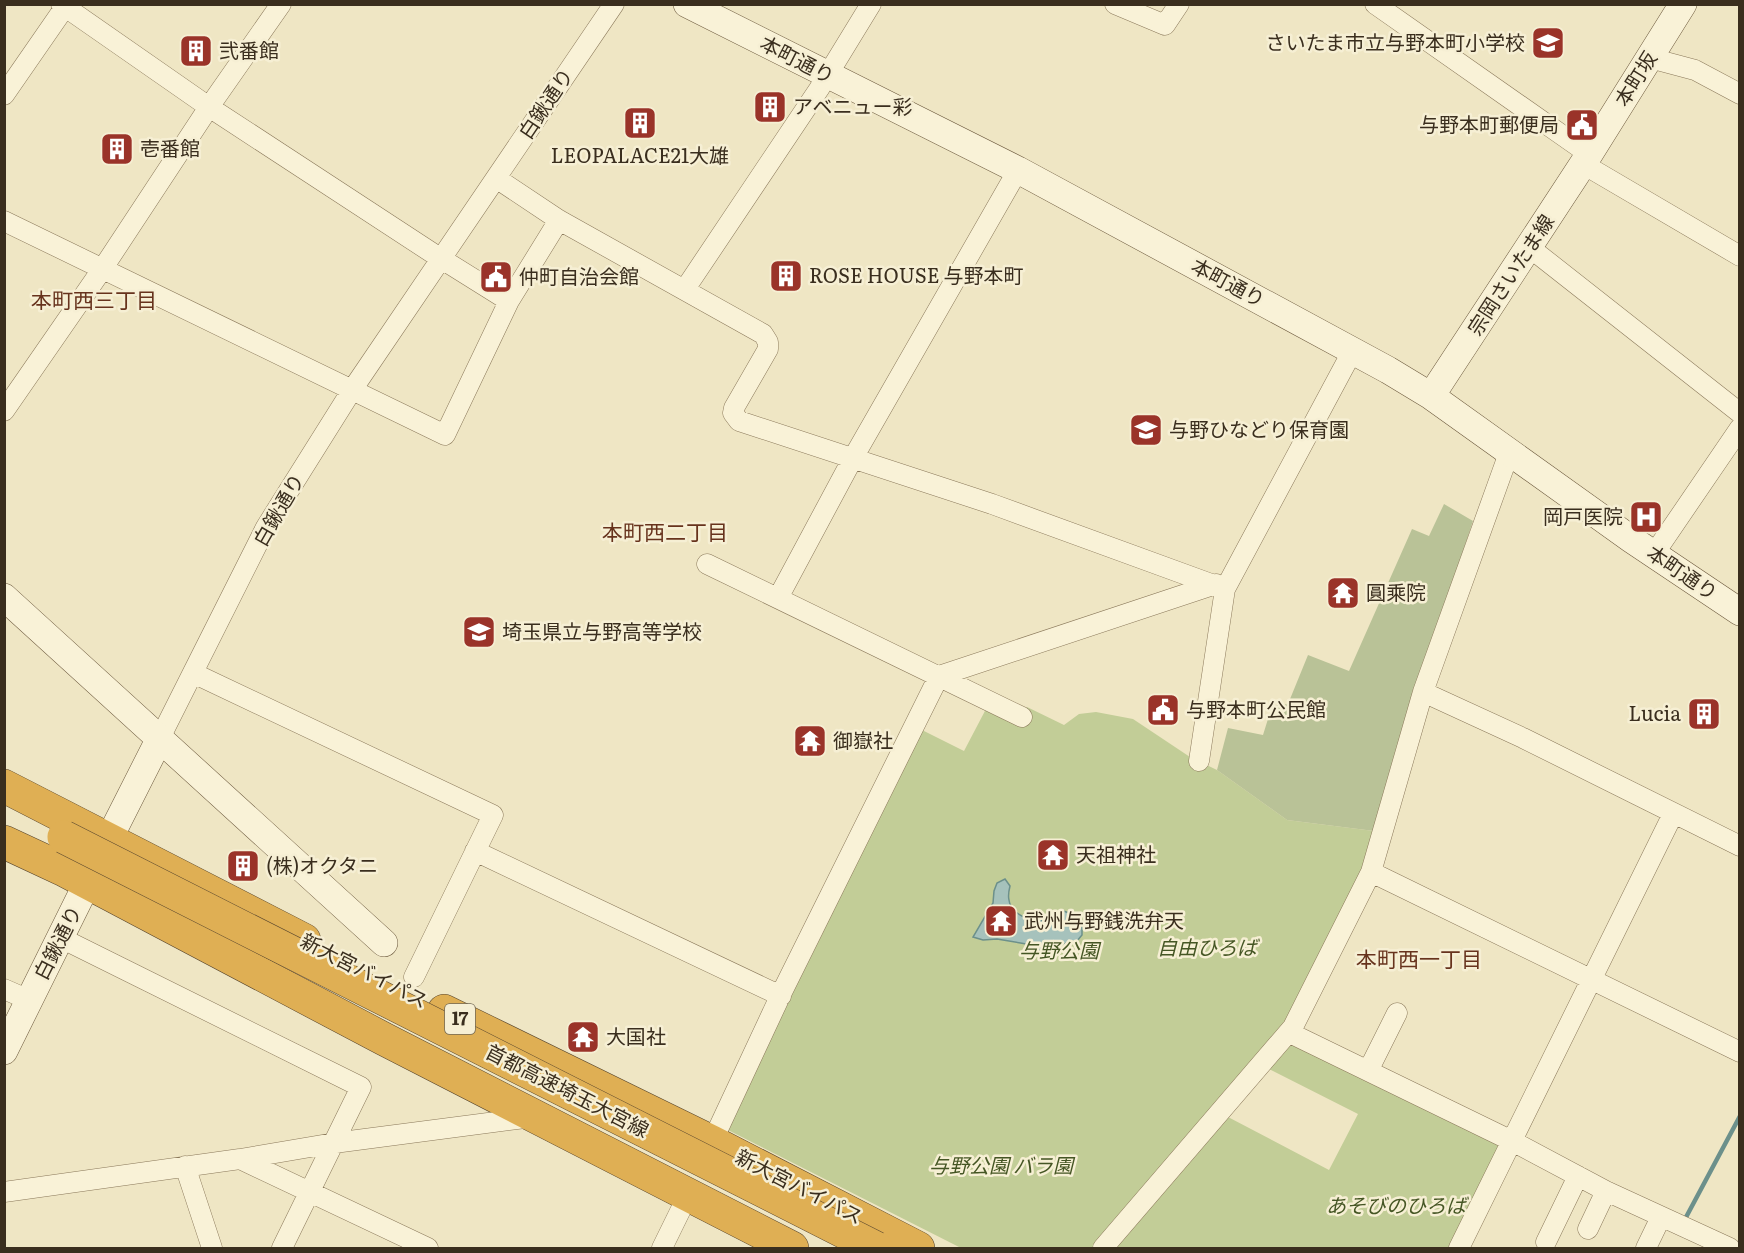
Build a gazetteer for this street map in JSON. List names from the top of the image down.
{
  "streets": {
    "highway": ["新大宮バイパス", "17", "首都高速埼玉大宮線"],
    "main road": [
      "本町通り",
      "本町坂",
      "白鍬通り",
      "宗岡さいたま線"
    ]
  },
  "crossings": [
    ["本町通り", "宗岡さいたま線"],
    ["本町坂", "宗岡さいたま線"],
    ["白鍬通り", "新大宮バイパス"]
  ],
  "districts": ["本町西三丁目", "本町西二丁目", "本町西一丁目"],
  "parks": [
    "自由ひろば",
    "与野公園",
    "与野公園 バラ園",
    "あそびのひろば"
  ],
  "places": {
    "school or university": ["さいたま市立与野本町小学校", "与野ひなどり保育園", "埼玉県立与野高等学校"],
    "building": [
      "弐番館",
      "アベニュー彩",
      "LEOPALACE21大雄",
      "壱番館",
      "ROSE HOUSE 与野本町",
      "Lucia",
      "(株)オクタニ"
    ],
    "public building": ["与野本町郵便局", "仲町自治会館", "与野本町公民館"],
    "hospital": ["岡戸医院"],
    "temple": [
      "圓乘院",
      "御嶽社",
      "天祖神社",
      "武州与野銭洗弁天",
      "大国社"
    ]
  }
}
